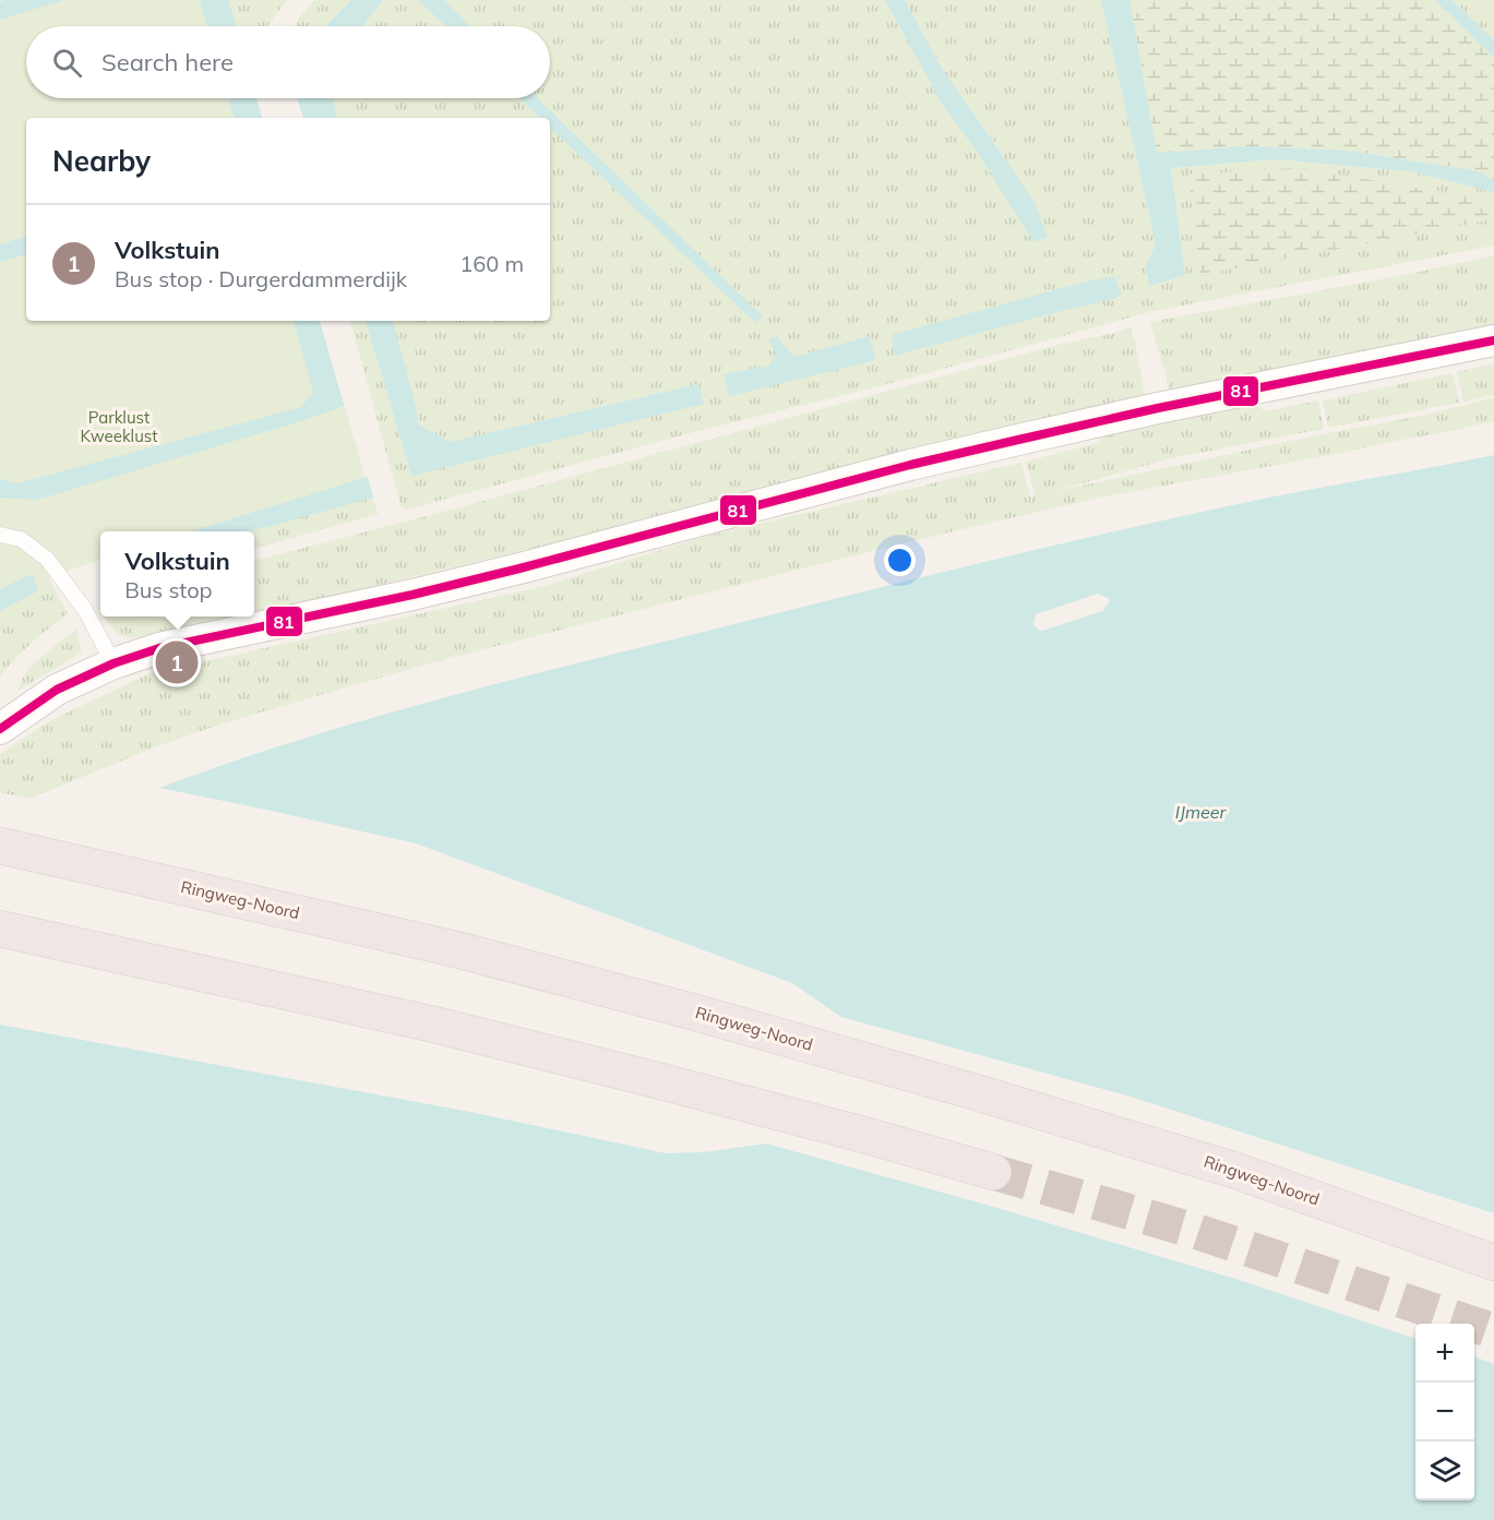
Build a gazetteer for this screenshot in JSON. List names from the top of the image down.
{
  "streets": {
    "highway": ["Ringweg-Noord"]
  },
  "water": ["IJmeer"],
  "parks": ["Parklust Kweeklust"],
  "lines": ["transit line 81"],
  "page": {
    "search": "Search here",
    "heading": "Nearby",
    "list": [
      {
        "mark": "1",
        "name": "Volkstuin",
        "note": "Bus stop · Durgerdammerdijk",
        "value": "160 m"
      }
    ],
    "popup": ["Volkstuin", "Bus stop"],
    "pins": "1",
    "map_buttons": ["+", "−"]
  }
}
